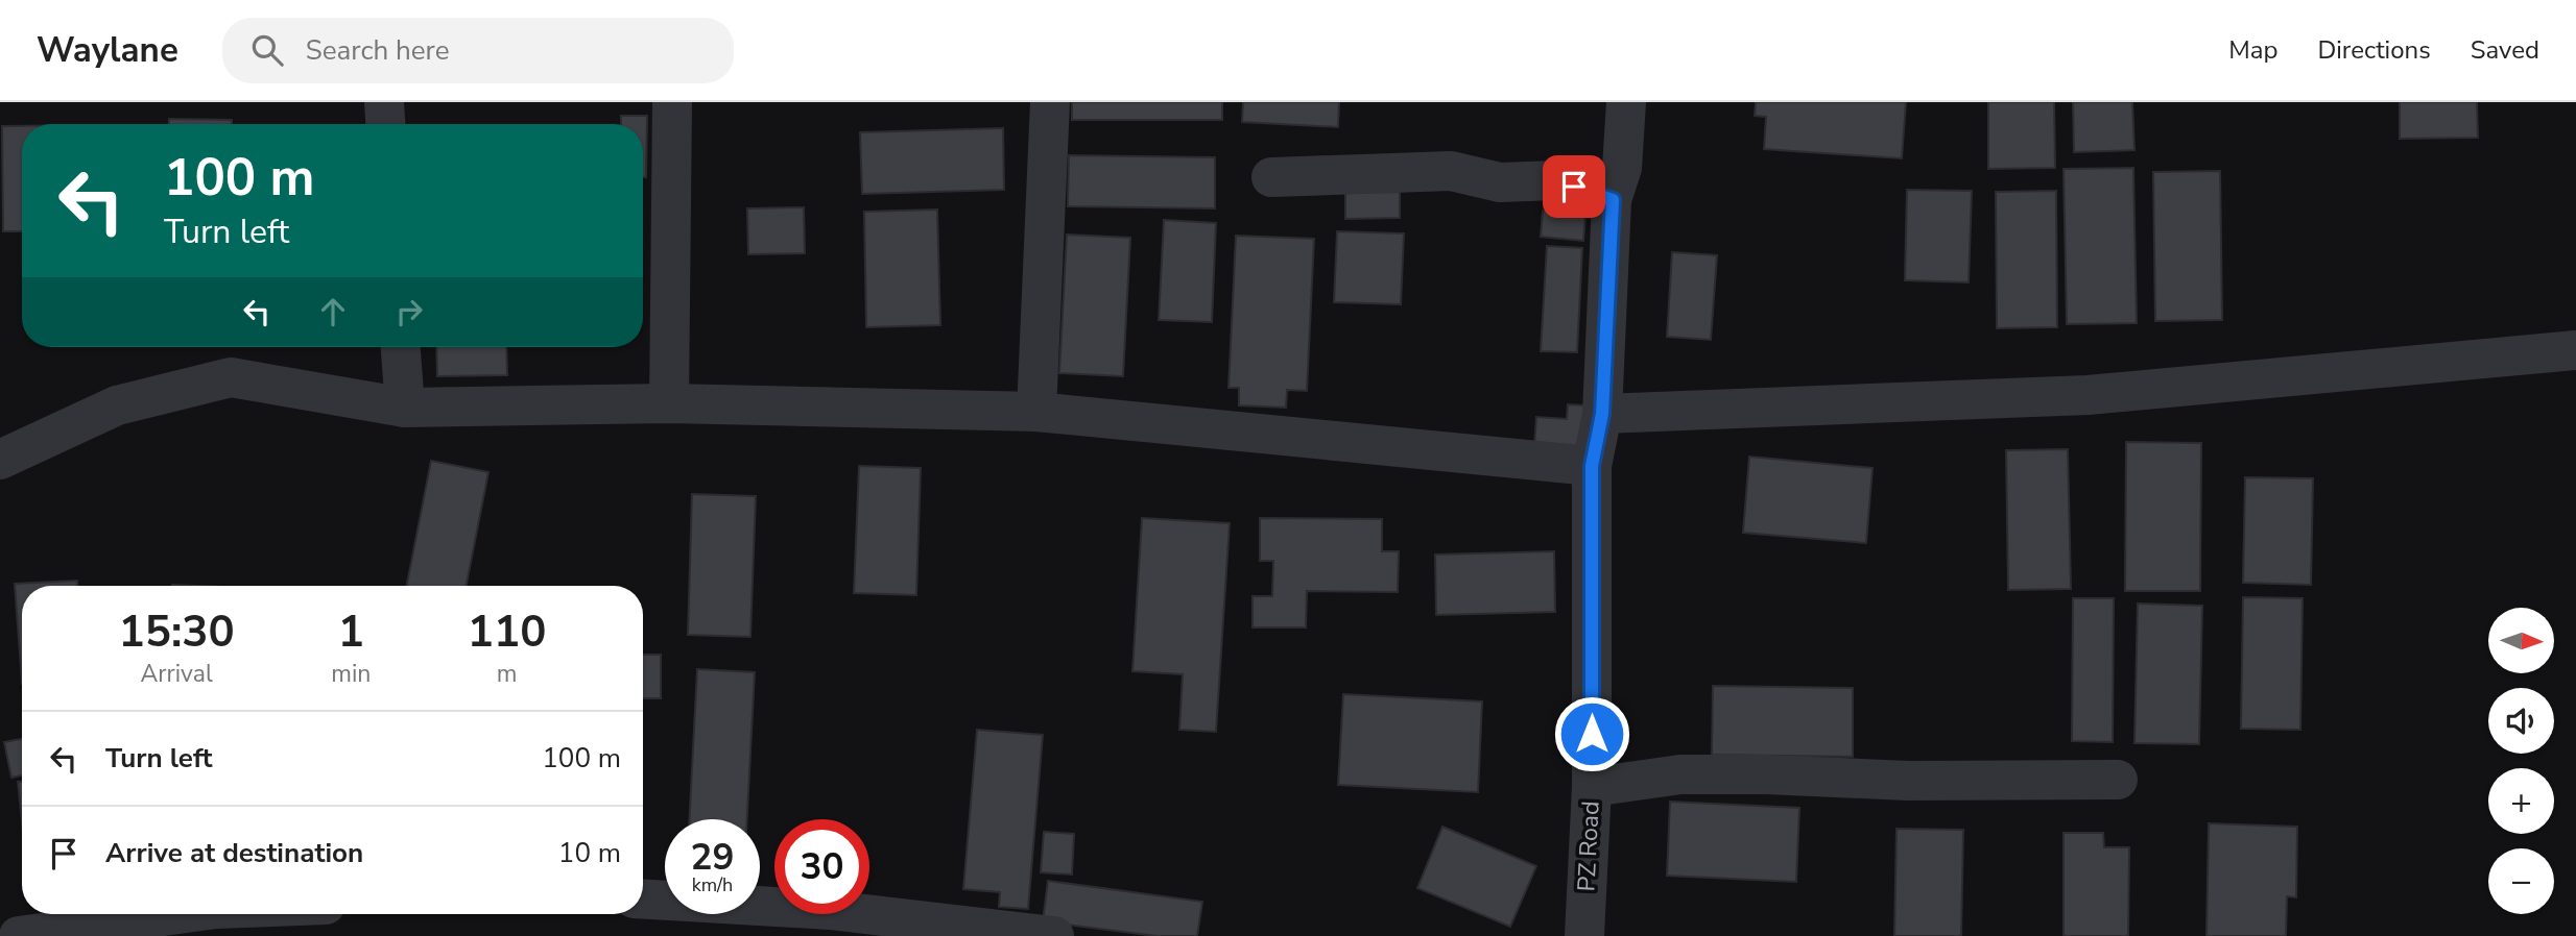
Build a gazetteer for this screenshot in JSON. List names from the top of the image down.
{
  "streets": {
    "street": ["PZ Road"]
  },
  "north": "right",
  "page": {
    "header": "Waylane",
    "search": "Search here",
    "nav": ["Map", "Directions", "Saved"],
    "turn": ["100 m", "Turn left"],
    "eta": [
      "15:30",
      "Arrival",
      "1",
      "min",
      "110",
      "m"
    ],
    "map_buttons": ["+", "−"],
    "list": [
      {
        "name": "Turn left",
        "value": "100 m"
      },
      {
        "name": "Arrive at destination",
        "value": "10 m"
      }
    ],
    "speed": "29 km/h",
    "limit": "30"
  }
}
